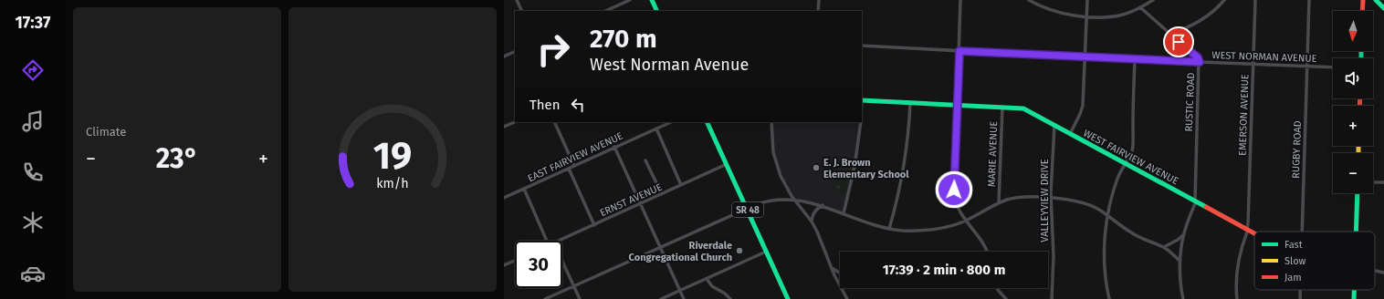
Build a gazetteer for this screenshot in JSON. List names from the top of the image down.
{
  "streets": {
    "street": [
      "WEST NORMAN AVENUE",
      "RUSTIC ROAD",
      "EMERSON AVENUE",
      "RUGBY ROAD",
      "MARIE AVENUE",
      "EAST FAIRVIEW AVENUE",
      "WEST FAIRVIEW AVENUE",
      "ERNST AVENUE",
      "VALLEYVIEW DRIVE",
      "SR 48"
    ]
  },
  "crossings": [
    ["WEST NORMAN AVENUE", "RUSTIC ROAD"],
    ["WEST NORMAN AVENUE", "EMERSON AVENUE"],
    ["WEST NORMAN AVENUE", "RUGBY ROAD"],
    ["RUSTIC ROAD", "WEST FAIRVIEW AVENUE"],
    ["EMERSON AVENUE", "WEST FAIRVIEW AVENUE"],
    ["MARIE AVENUE", "WEST FAIRVIEW AVENUE"],
    ["WEST FAIRVIEW AVENUE", "VALLEYVIEW DRIVE"],
    ["ERNST AVENUE", "SR 48"]
  ],
  "places": ["E. J. Brown Elementary School", "Riverdale Congregational Church"],
  "legend": ["Fast", "Slow", "Jam"],
  "north": "bottom",
  "page": {
    "tabs": "17:37",
    "tile": "Climate",
    "map_buttons": ["+", "−"],
    "turn": ["270 m", "West Norman Avenue"],
    "then": "Then",
    "heat": ["−", "23°", "+"],
    "limit": "30",
    "trip": "17:39 · 2 min · 800 m",
    "gauge": ["19", "km/h"]
  }
}
